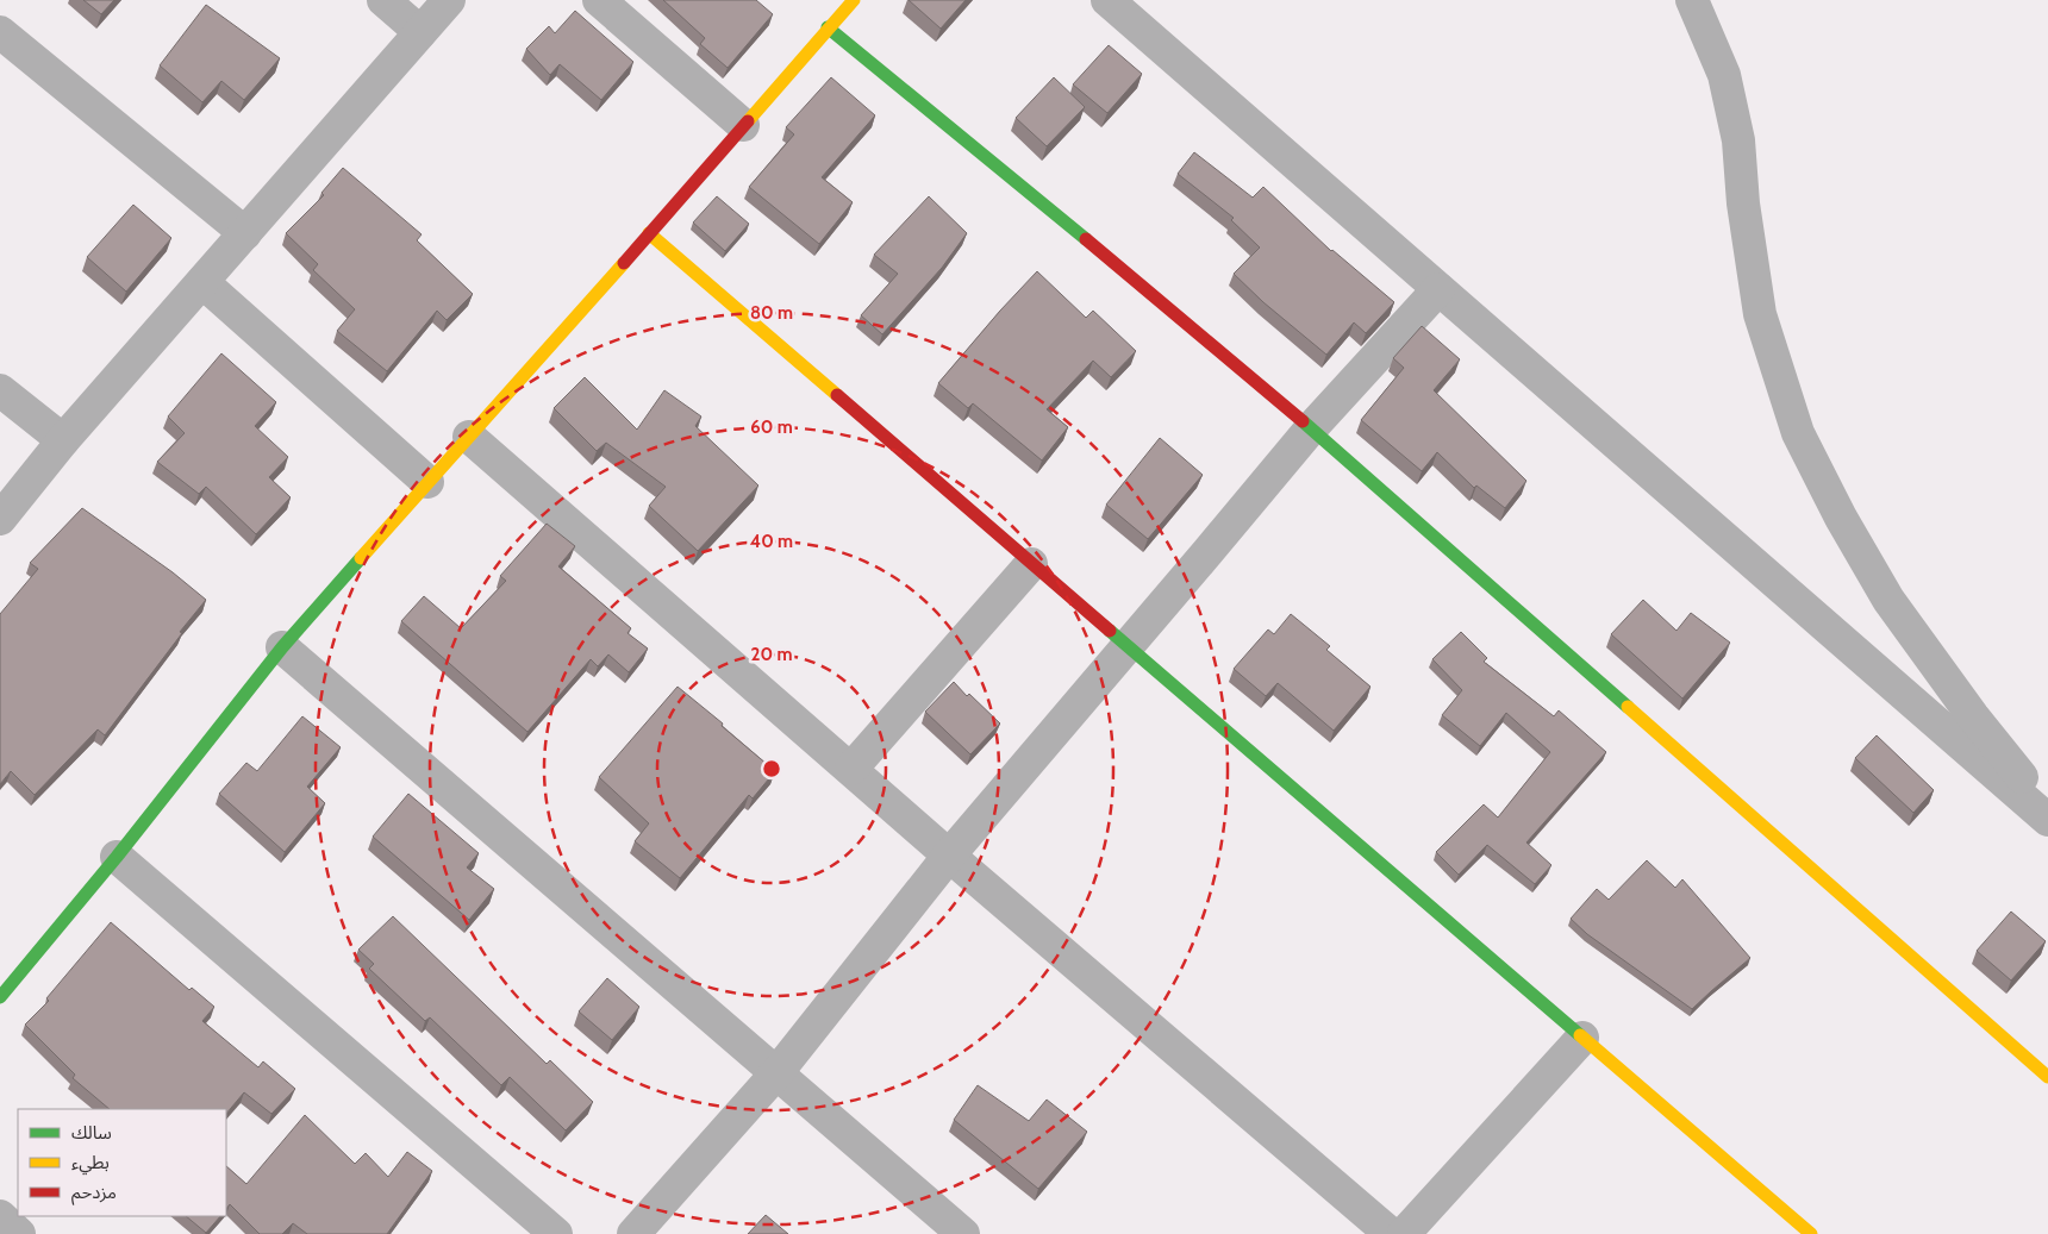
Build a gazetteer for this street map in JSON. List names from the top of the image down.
{
  "legend": ["سالك", "بطيء", "مزدحم"],
  "rings": [
    "80 m",
    "60 m",
    "40 m",
    "20 m"
  ]
}
